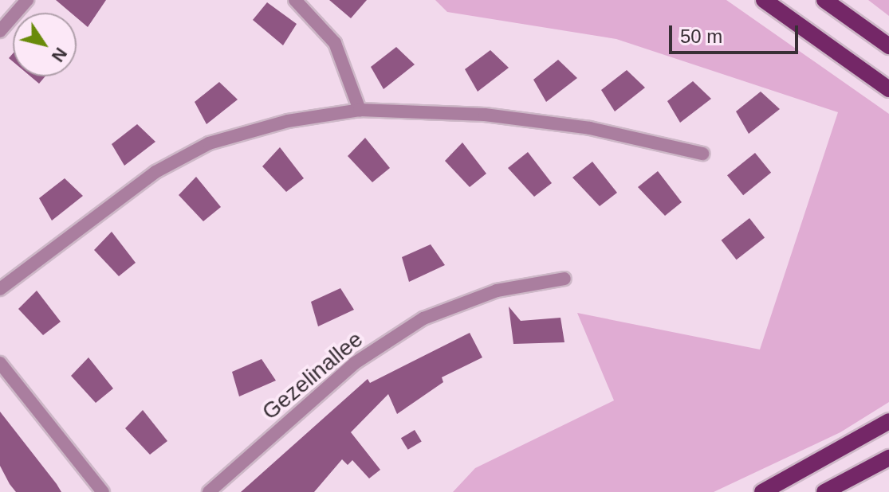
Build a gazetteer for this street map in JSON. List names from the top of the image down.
{
  "streets": {
    "street": ["Gezelinallee"]
  },
  "scale_bar": "50 m",
  "north": "bottom right"
}
